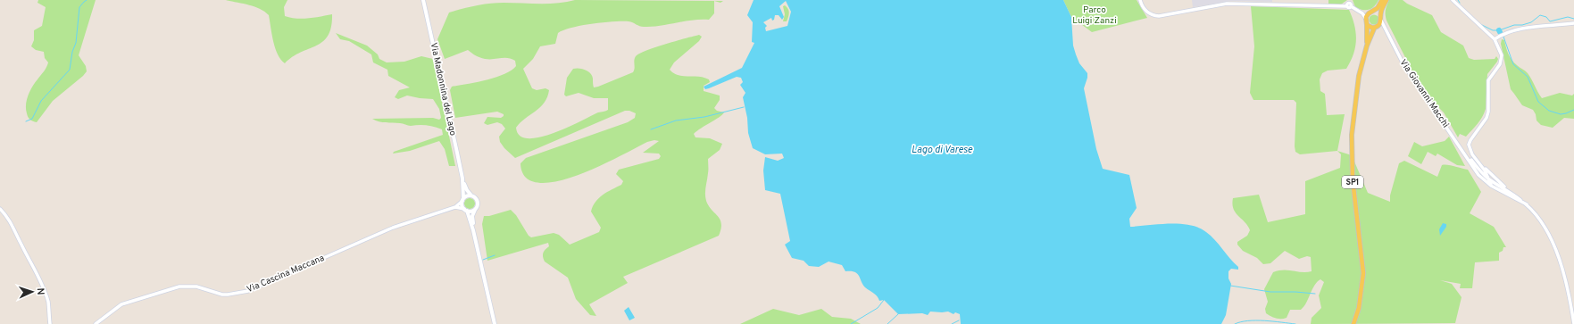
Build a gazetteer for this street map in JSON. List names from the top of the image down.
{
  "streets": {
    "main road": ["Via Madonnina del Lago", "SP1"],
    "street": ["Via Giovanni Macchi", "Via Cascina Maccana"]
  },
  "crossings": [
    ["Via Madonnina del Lago", "Via Cascina Maccana"],
    ["Via Giovanni Macchi", "SP1"]
  ],
  "water": ["Lago di Varese"],
  "parks": ["Parco Luigi Zanzi"],
  "north": "right"
}
